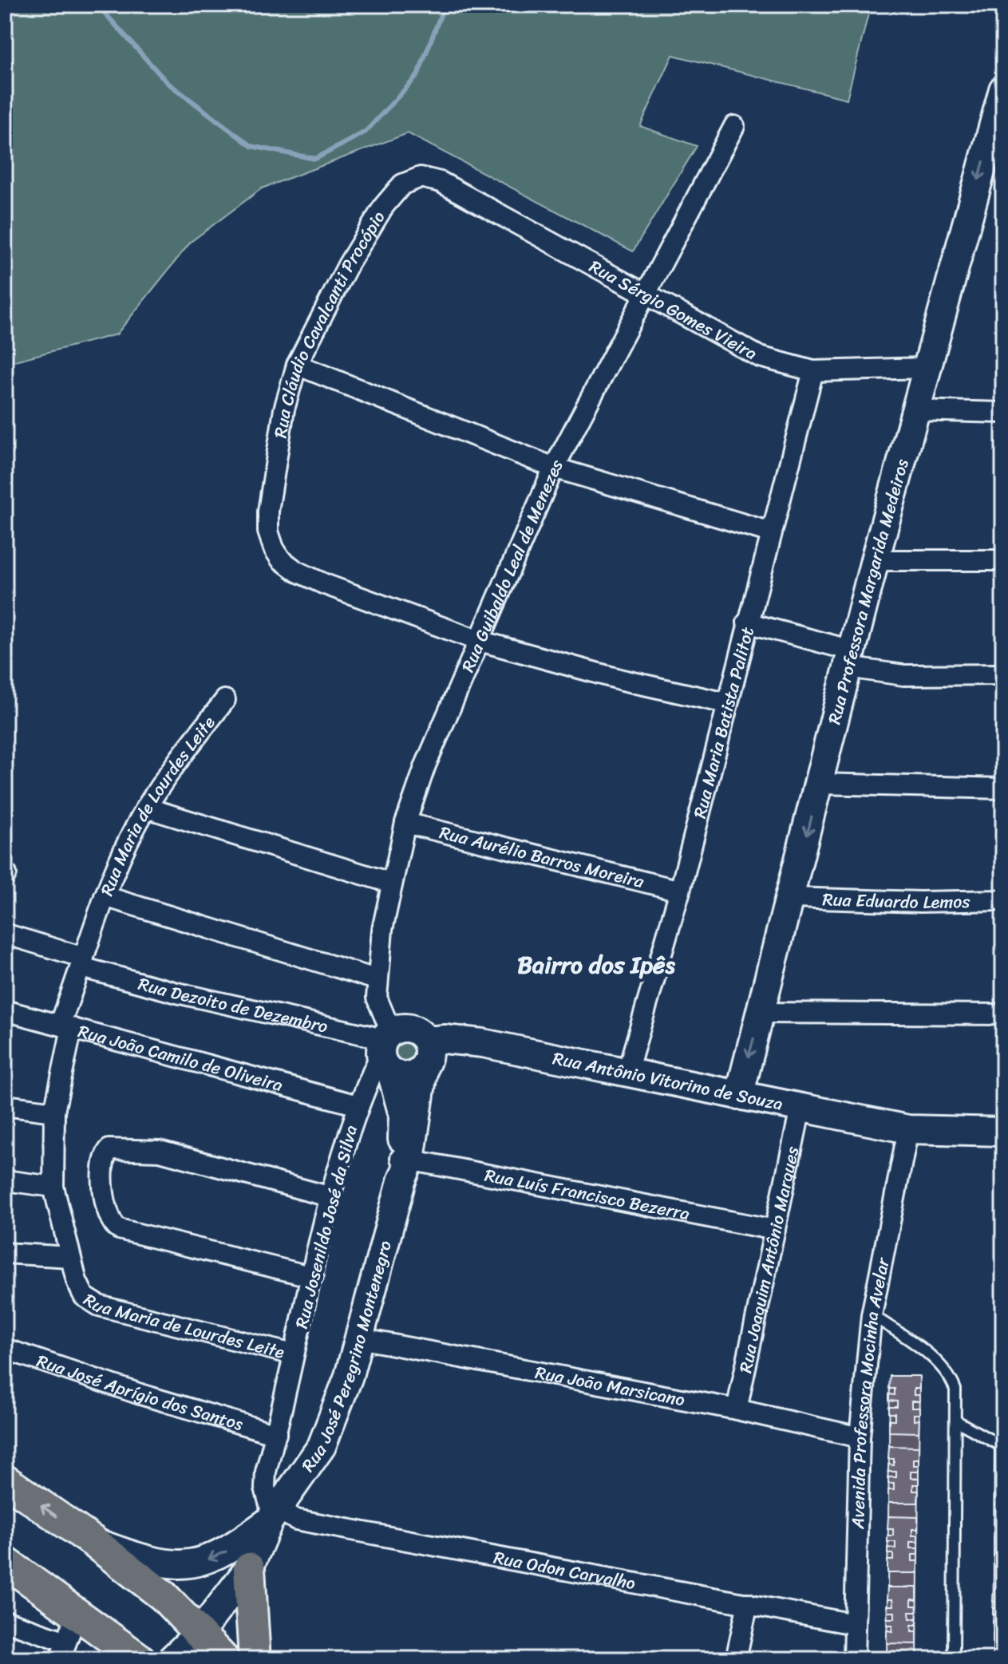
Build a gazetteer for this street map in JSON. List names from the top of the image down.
{
  "streets": {
    "main road": ["Rua Professora Margarida Medeiros", "Rua Antônio Vitorino de Souza", "Rua José Peregrino Montenegro"],
    "street": [
      "Rua Sérgio Gomes Vieira",
      "Rua Cláudio Cavalcanti Procópio",
      "Rua Guibaldo Leal de Menezes",
      "Rua Maria Batista Palitot",
      "Rua Maria de Lourdes Leite",
      "Rua Aurélio Barros Moreira",
      "Rua Eduardo Lemos",
      "Rua Dezoito de Dezembro",
      "Rua João Camilo de Oliveira",
      "Rua Luís Francisco Bezerra",
      "Rua Josenildo José da Silva",
      "Rua Joaquim Antônio Marques",
      "Rua João Marsicano",
      "Rua José Aprígio dos Santos",
      "Avenida Professora Mocinha Avelar",
      "Rua Odon Carvalho"
    ]
  },
  "crossings": [
    ["Rua Sérgio Gomes Vieira", "Rua Cláudio Cavalcanti Procópio"],
    ["Rua Sérgio Gomes Vieira", "Rua Guibaldo Leal de Menezes"],
    ["Rua Sérgio Gomes Vieira", "Rua Professora Margarida Medeiros"],
    ["Rua Sérgio Gomes Vieira", "Rua Maria Batista Palitot"],
    ["Rua Cláudio Cavalcanti Procópio", "Rua Guibaldo Leal de Menezes"],
    ["Rua Cláudio Cavalcanti Procópio", "Rua Maria Batista Palitot"],
    ["Rua Guibaldo Leal de Menezes", "Rua Aurélio Barros Moreira"],
    ["Rua Guibaldo Leal de Menezes", "Rua Dezoito de Dezembro"],
    ["Rua Guibaldo Leal de Menezes", "Rua Josenildo José da Silva"],
    ["Rua Guibaldo Leal de Menezes", "Rua José Peregrino Montenegro"],
    ["Rua Professora Margarida Medeiros", "Rua Eduardo Lemos"],
    ["Rua Professora Margarida Medeiros", "Rua Antônio Vitorino de Souza"],
    ["Rua Maria Batista Palitot", "Rua Aurélio Barros Moreira"],
    ["Rua Maria Batista Palitot", "Rua Antônio Vitorino de Souza"],
    ["Rua Maria de Lourdes Leite", "Rua Dezoito de Dezembro"],
    ["Rua Maria de Lourdes Leite", "Rua João Camilo de Oliveira"],
    ["Rua Maria de Lourdes Leite", "Rua Josenildo José da Silva"],
    ["Rua Dezoito de Dezembro", "Rua Josenildo José da Silva"],
    ["Rua Dezoito de Dezembro", "Rua José Peregrino Montenegro"],
    ["Rua João Camilo de Oliveira", "Rua Josenildo José da Silva"],
    ["Rua Antônio Vitorino de Souza", "Rua Joaquim Antônio Marques"],
    ["Rua Antônio Vitorino de Souza", "Rua José Peregrino Montenegro"],
    ["Rua Antônio Vitorino de Souza", "Avenida Professora Mocinha Avelar"],
    ["Rua Luís Francisco Bezerra", "Rua Joaquim Antônio Marques"],
    ["Rua Luís Francisco Bezerra", "Rua José Peregrino Montenegro"],
    ["Rua Josenildo José da Silva", "Rua José Peregrino Montenegro"],
    ["Rua Josenildo José da Silva", "Rua José Aprígio dos Santos"],
    ["Rua Josenildo José da Silva", "Rua Odon Carvalho"],
    ["Rua Joaquim Antônio Marques", "Rua João Marsicano"],
    ["Rua José Peregrino Montenegro", "Rua João Marsicano"],
    ["Rua José Peregrino Montenegro", "Rua Odon Carvalho"],
    ["Rua João Marsicano", "Avenida Professora Mocinha Avelar"],
    ["Avenida Professora Mocinha Avelar", "Rua Odon Carvalho"]
  ],
  "one_way": ["Rua Professora Margarida Medeiros"],
  "districts": ["Bairro dos Ipês"]
}
